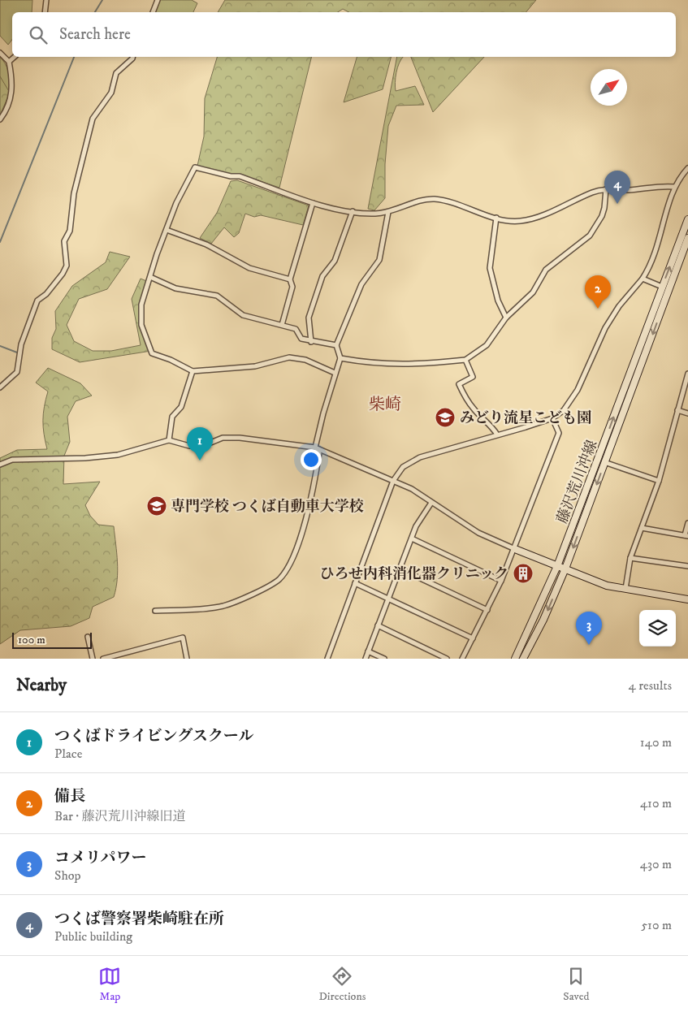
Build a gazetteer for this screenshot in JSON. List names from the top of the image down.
{
  "streets": {
    "main road": ["藤沢荒川沖線"]
  },
  "districts": ["柴崎"],
  "places": {
    "school or university": ["みどり流星こども園", "専門学校 つくば自動車大学校"],
    "building": ["ひろせ内科消化器クリニック"]
  },
  "scale_bar": "100 m",
  "north": "top right",
  "page": {
    "search": "Search here",
    "pins": [
      "4",
      "2",
      "1",
      "3"
    ],
    "scale": "100 m",
    "heading": ["Nearby", "4 results"],
    "list": [
      {
        "mark": "1",
        "name": "つくばドライビングスクール",
        "note": "Place",
        "value": "140 m"
      },
      {
        "mark": "2",
        "name": "備長",
        "note": "Bar · 藤沢荒川沖線旧道",
        "value": "410 m"
      },
      {
        "mark": "3",
        "name": "コメリパワー",
        "note": "Shop",
        "value": "430 m"
      },
      {
        "mark": "4",
        "name": "つくば警察署柴崎駐在所",
        "note": "Public building",
        "value": "510 m"
      }
    ],
    "nav": ["Map", "Directions", "Saved"]
  }
}
